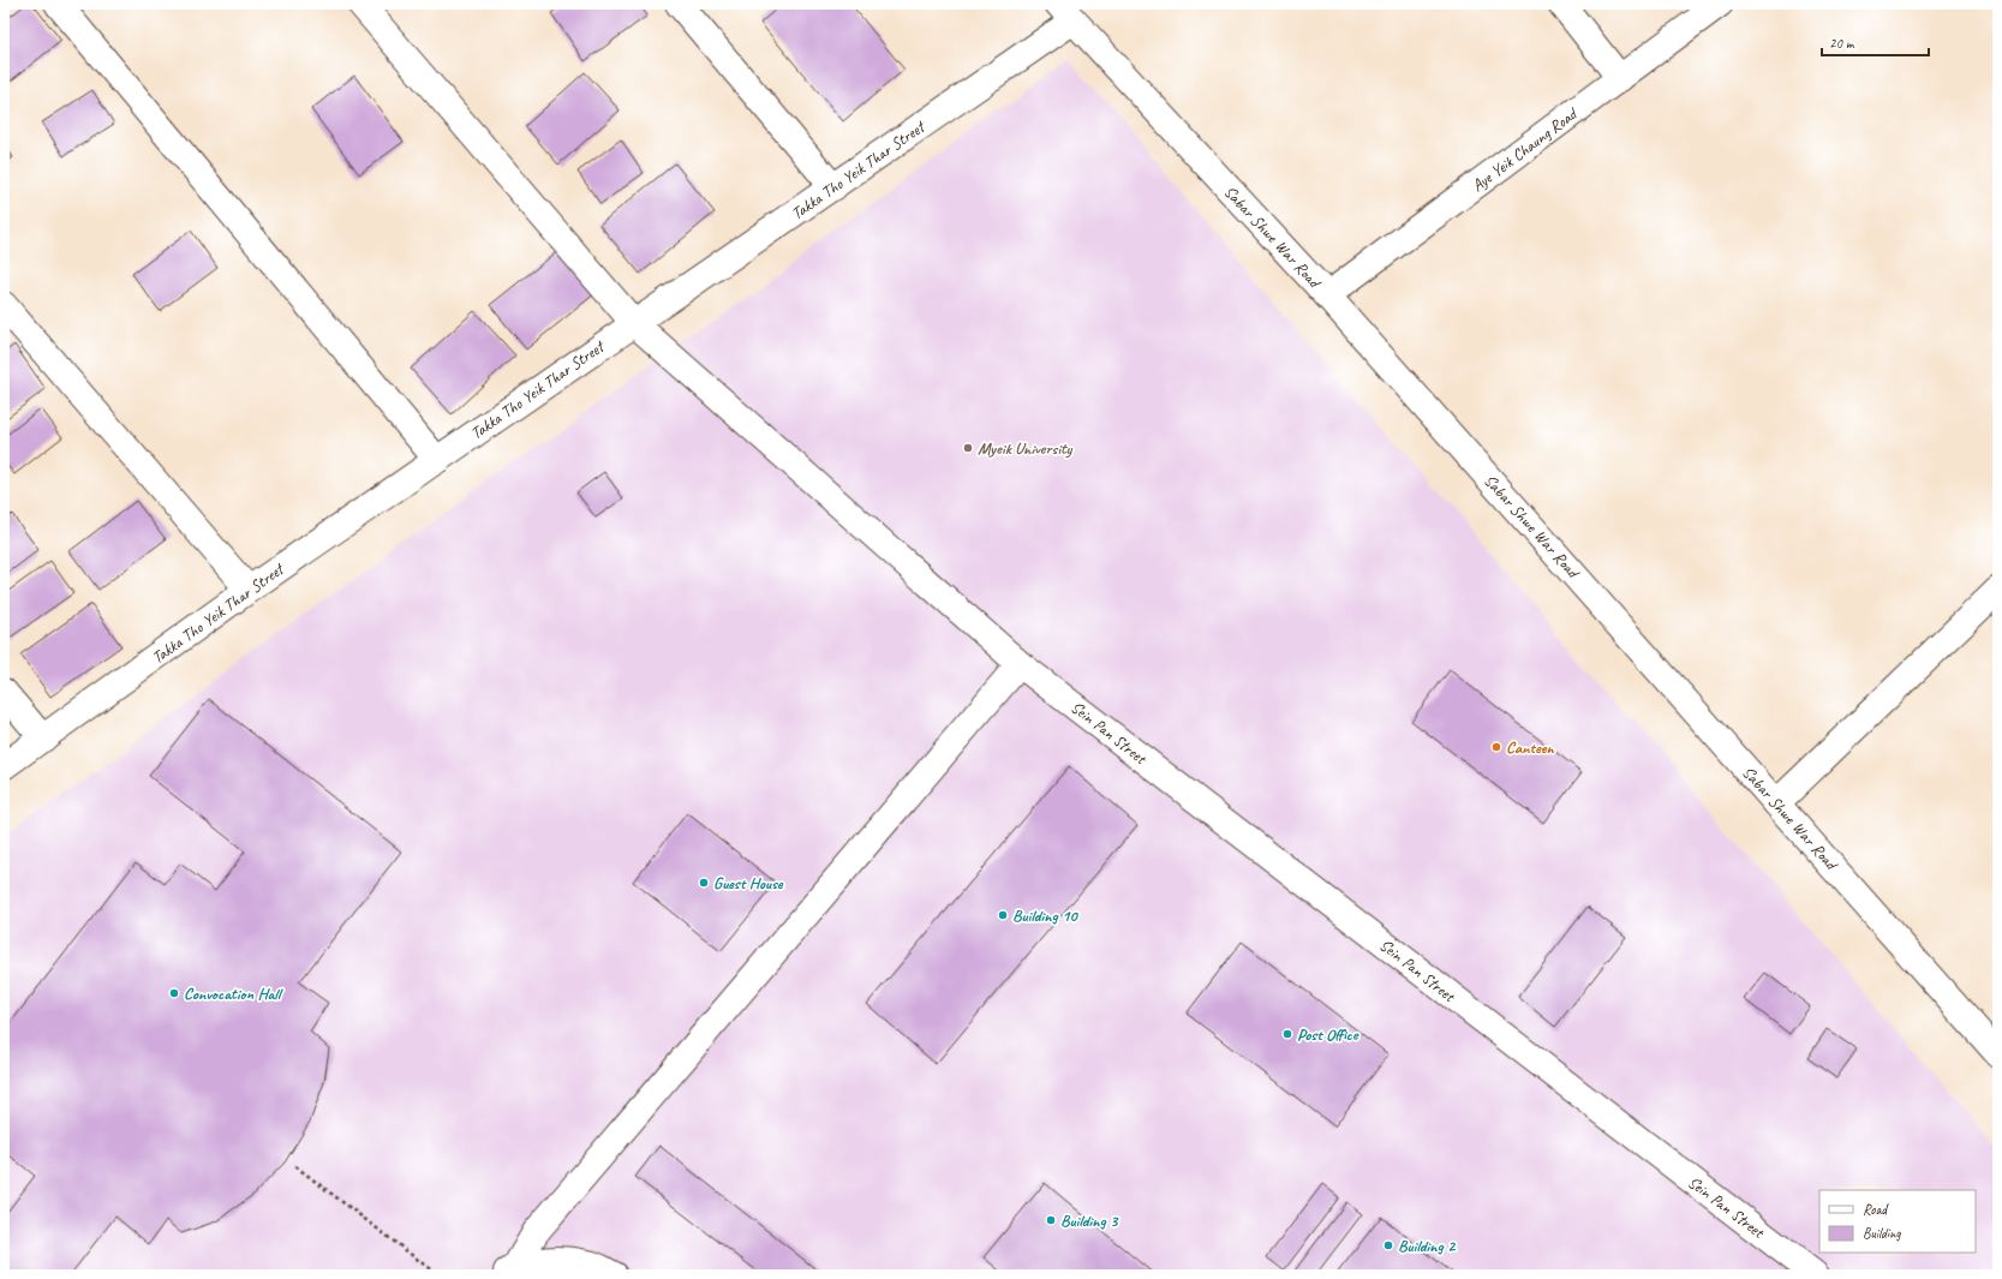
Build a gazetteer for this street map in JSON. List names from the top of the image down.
{
  "streets": {
    "street": [
      "Aye Yeik Chaung Road",
      "Takka Tho Yeik Thar Street",
      "Sabar Shwe War Road",
      "Sein Pan Street"
    ]
  },
  "crossings": [
    ["Aye Yeik Chaung Road", "Sabar Shwe War Road"],
    ["Takka Tho Yeik Thar Street", "Sabar Shwe War Road"],
    ["Takka Tho Yeik Thar Street", "Sein Pan Street"]
  ],
  "places": [
    "Myeik University",
    "Canteen",
    "Guest House",
    "Building 10",
    "Convocation Hall",
    "Post Office",
    "Building 3",
    "Building 2"
  ],
  "legend": ["Road", "Building"],
  "scale_bar": "20 m"
}
